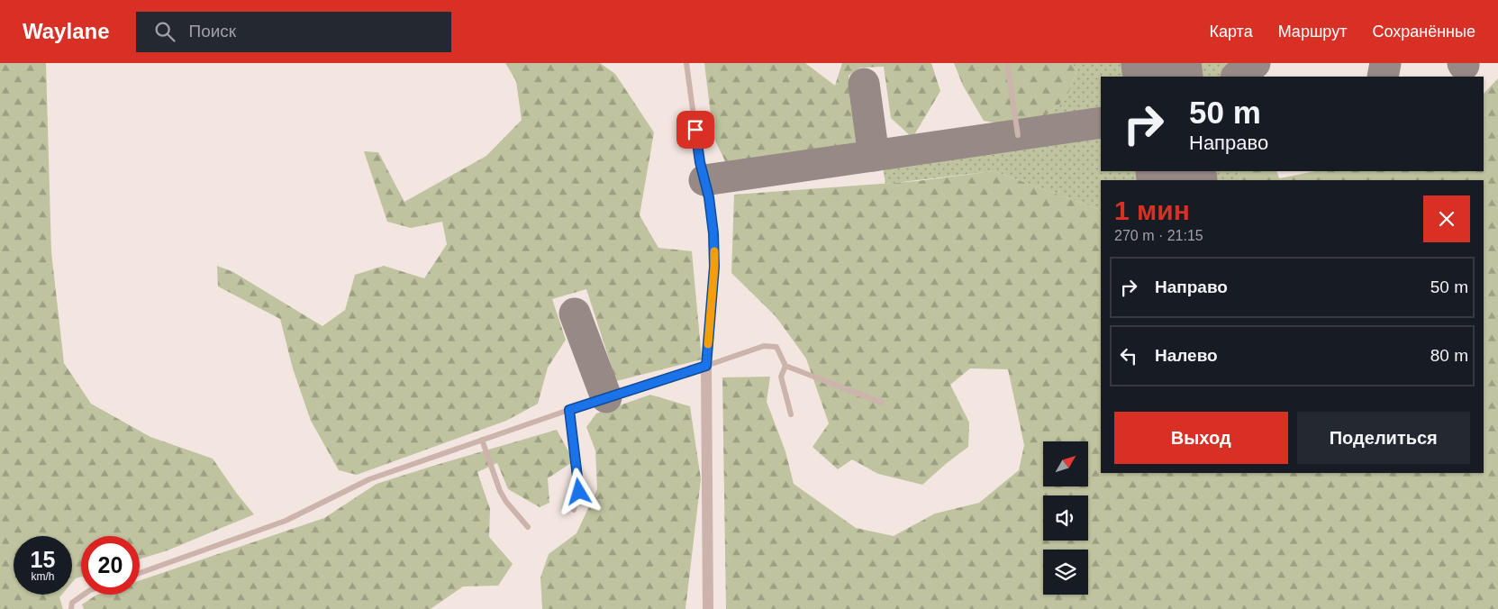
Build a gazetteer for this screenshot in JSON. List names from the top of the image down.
{
  "north": "top right",
  "page": {
    "header": "Waylane",
    "search": "Поиск",
    "nav": ["Карта", "Маршрут", "Сохранённые"],
    "turn": ["50 m", "Направо"],
    "heading": ["1 мин", "270 m · 21:15"],
    "list": [
      {
        "name": "Направо",
        "value": "50 m"
      },
      {
        "name": "Налево",
        "value": "80 m"
      }
    ],
    "buttons": ["Выход", "Поделиться"],
    "speed": "15 km/h",
    "limit": "20"
  }
}
